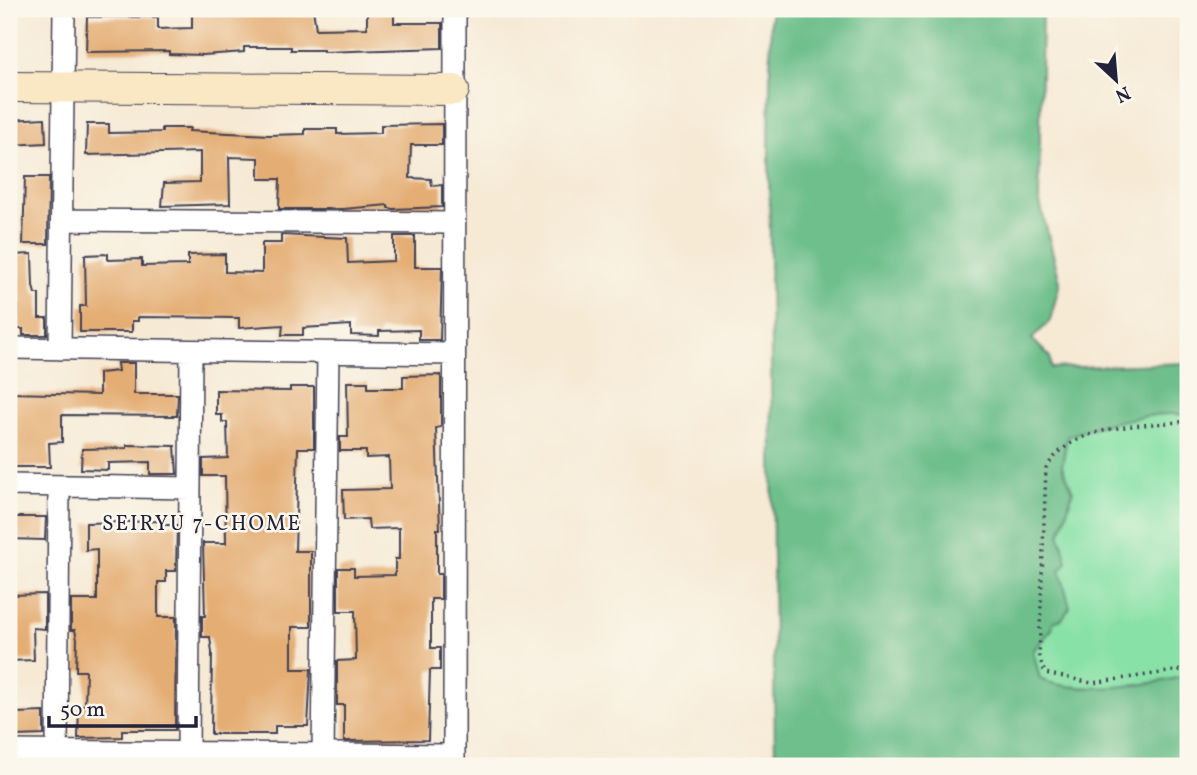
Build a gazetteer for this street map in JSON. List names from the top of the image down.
{
  "districts": ["SEIRYU 7-CHOME"],
  "scale_bar": "50 m",
  "north": "bottom right"
}
